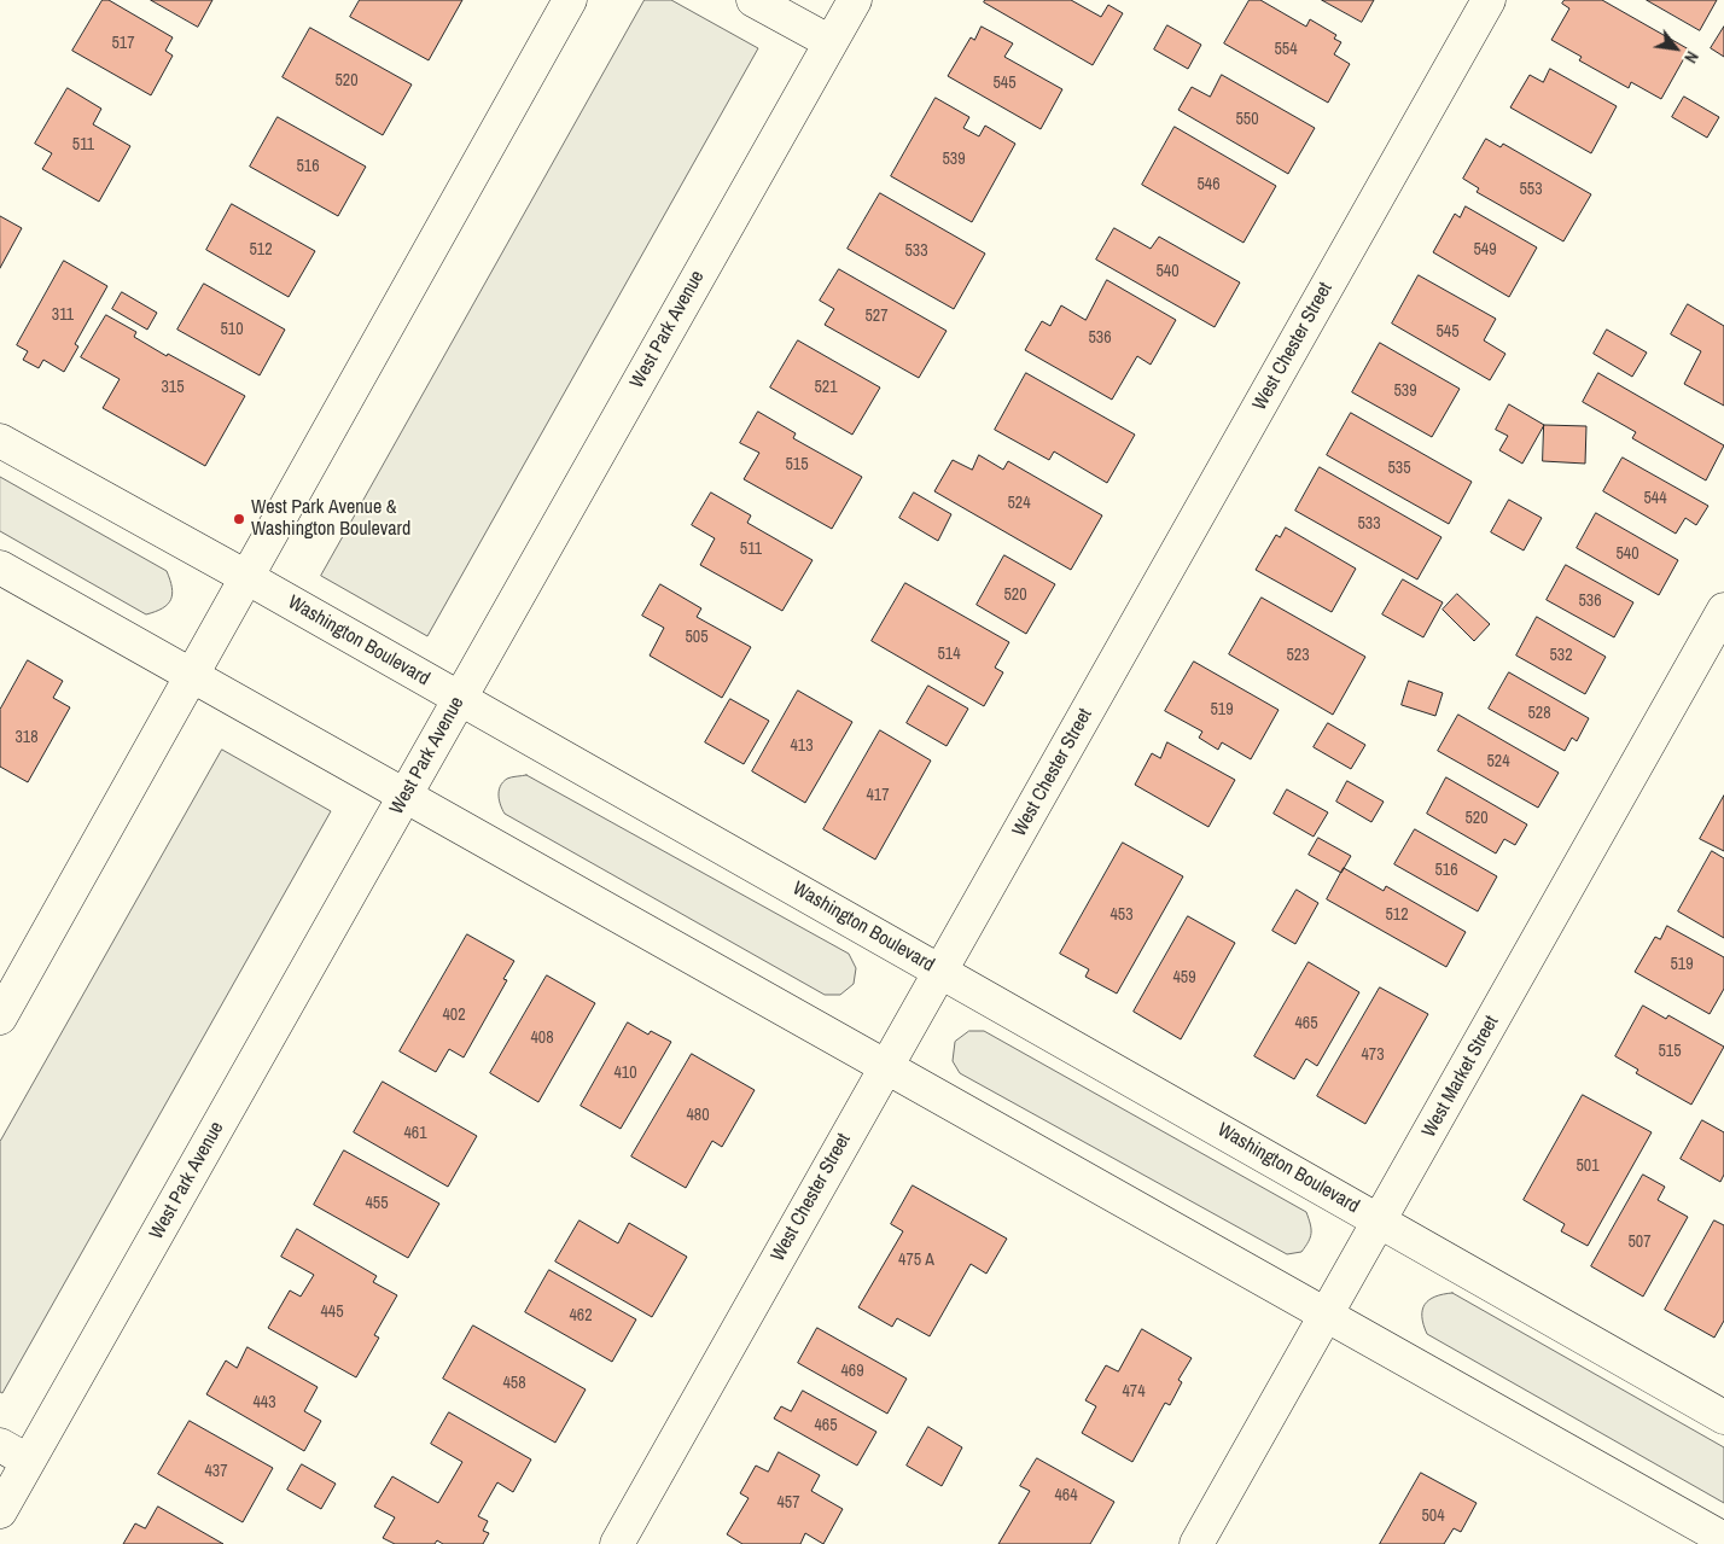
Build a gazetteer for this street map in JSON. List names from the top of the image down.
{
  "streets": {
    "main road": [
      "West Park Avenue",
      "West Chester Street",
      "Washington Boulevard",
      "West Market Street"
    ]
  },
  "crossings": [
    ["West Park Avenue", "Washington Boulevard"],
    ["West Chester Street", "Washington Boulevard"],
    ["Washington Boulevard", "West Market Street"]
  ],
  "places": ["West Park Avenue & Washington Boulevard"],
  "house_numbers": [
    "517",
    "554",
    "520",
    "545",
    "550",
    "511",
    "539",
    "516",
    "546",
    "553",
    "512",
    "549",
    "533",
    "540",
    "311",
    "527",
    "510",
    "545",
    "536",
    "315",
    "521",
    "539",
    "515",
    "535",
    "544",
    "524",
    "533",
    "511",
    "540",
    "520",
    "536",
    "505",
    "514",
    "523",
    "532",
    "519",
    "528",
    "318",
    "413",
    "524",
    "417",
    "520",
    "516",
    "453",
    "512",
    "519",
    "459",
    "402",
    "465",
    "408",
    "515",
    "473",
    "410",
    "480",
    "461",
    "501",
    "455",
    "507",
    "475 A",
    "445",
    "462",
    "469",
    "458",
    "474",
    "443",
    "465",
    "437",
    "464",
    "457",
    "504"
  ],
  "north": "bottom right"
}
